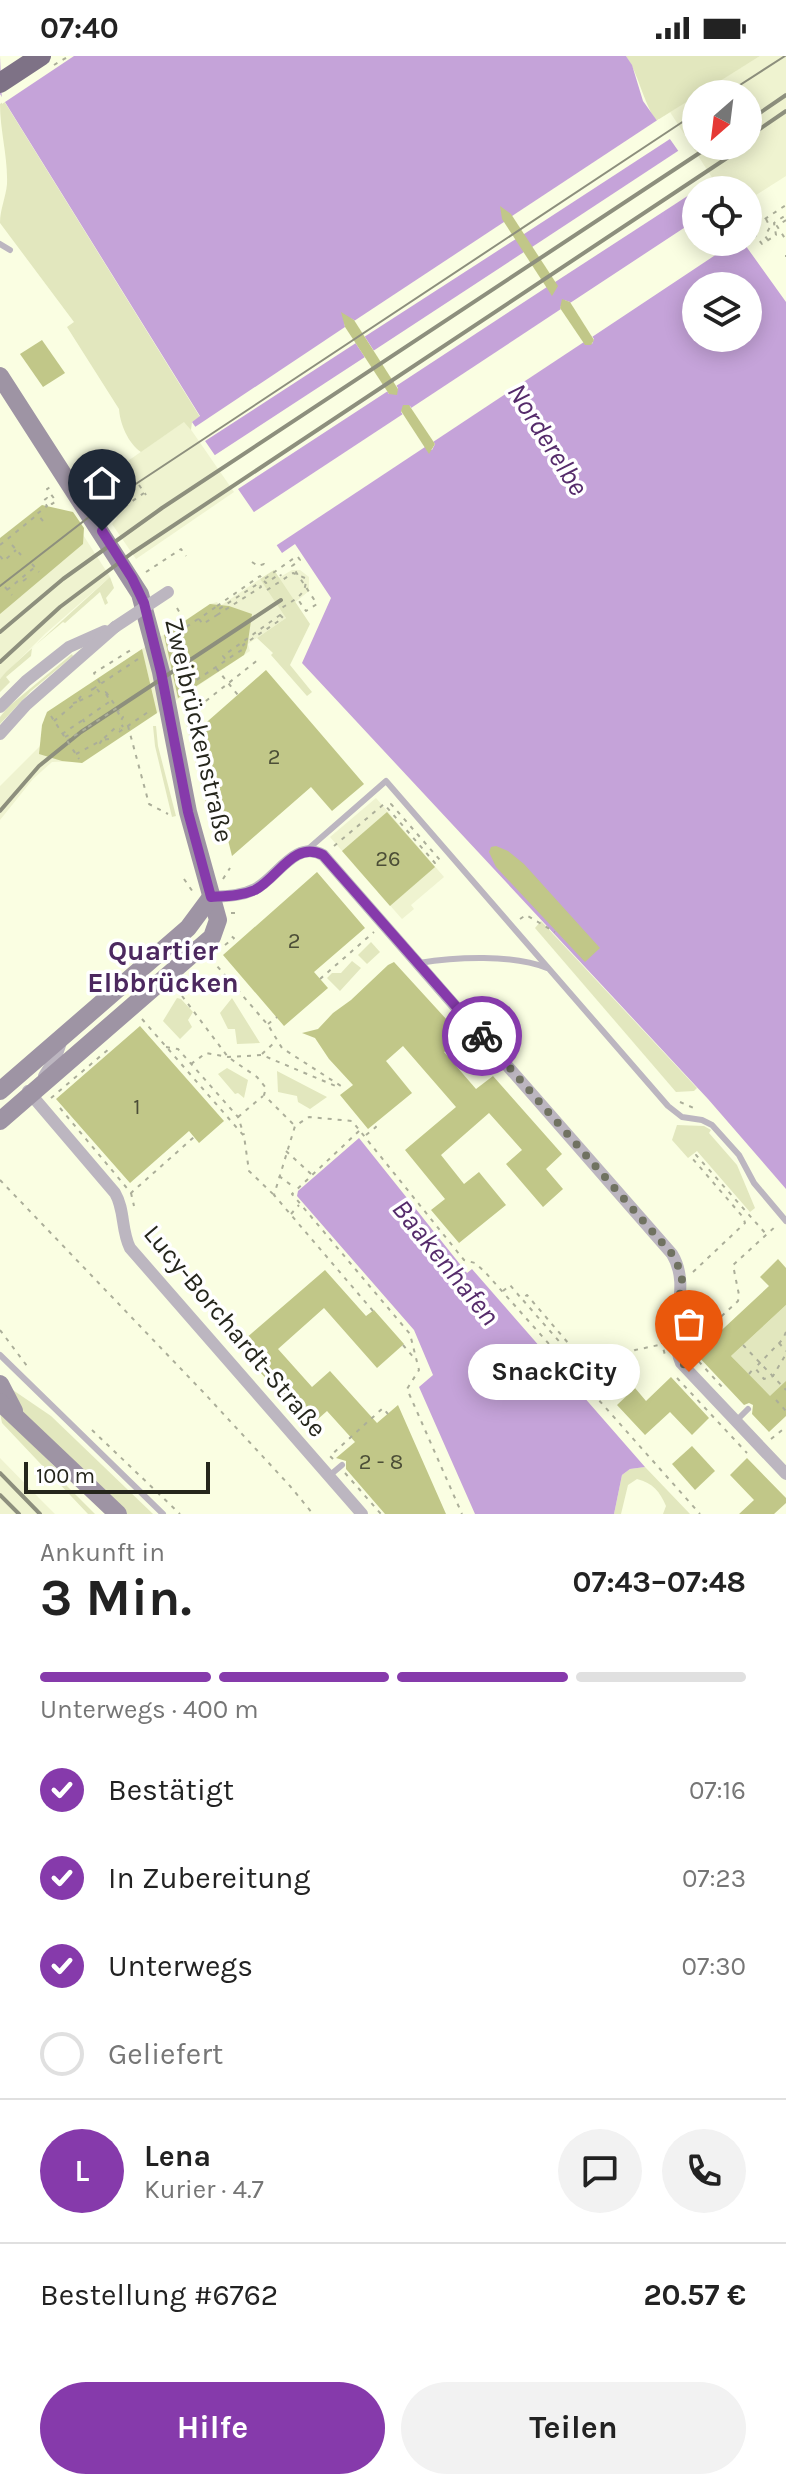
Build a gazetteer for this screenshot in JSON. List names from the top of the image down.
{
  "streets": {
    "main road": ["Zweibrückenstraße"],
    "street": ["Lucy-Borchardt-Straße"]
  },
  "crossings": [
    ["Zweibrückenstraße", "Lucy-Borchardt-Straße"]
  ],
  "districts": ["Quartier Elbbrücken"],
  "water": ["Norderelbe", "Baakenhafen"],
  "places": ["SnackCity"],
  "house_numbers": [
    "2",
    "26",
    "2",
    "1",
    "2 - 8"
  ],
  "scale_bar": "100 m",
  "north": "bottom left",
  "page": {
    "status": "07:40",
    "bubble": "SnackCity",
    "scale": "100 m",
    "heading": ["3 Min.", "Ankunft in", "07:43–07:48"],
    "panel": [
      "Lena",
      "Kurier · 4.7",
      "Bestellung #6762",
      "20.57 €"
    ],
    "bar": "Unterwegs · 400 m",
    "list": [
      ["Bestätigt", "07:16"],
      ["In Zubereitung", "07:23"],
      ["Unterwegs", "07:30"],
      "Geliefert"
    ],
    "round": "L",
    "buttons": ["Hilfe", "Teilen"]
  }
}
